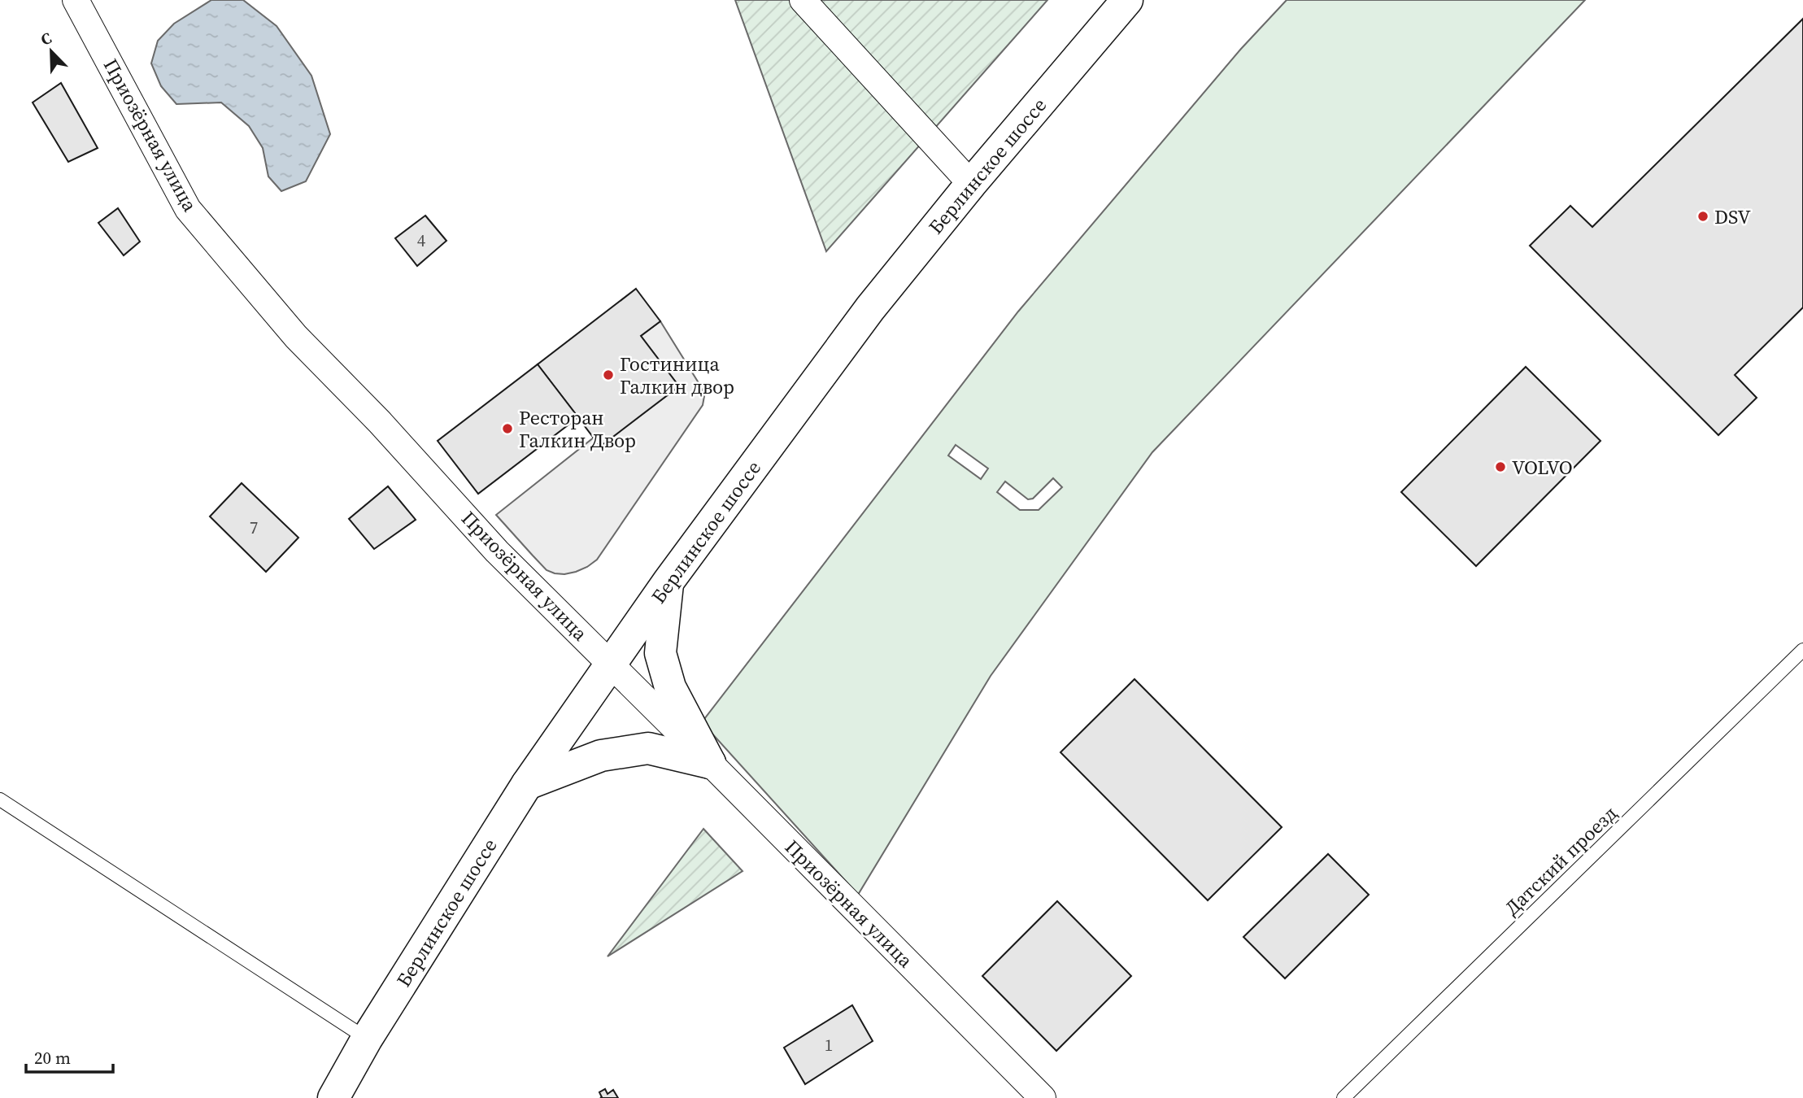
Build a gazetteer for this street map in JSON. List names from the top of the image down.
{
  "streets": {
    "highway": ["Берлинское шоссе"],
    "street": ["Приозёрная улица"],
    "lane": ["Датский проезд"]
  },
  "crossings": [
    ["Приозёрная улица", "Берлинское шоссе"]
  ],
  "places": [
    "DSV",
    "Гостиница Галкин двор",
    "Ресторан Галкин Двор",
    "VOLVO"
  ],
  "house_numbers": ["4", "7", "1"],
  "scale_bar": "20 m",
  "north": "top left"
}
